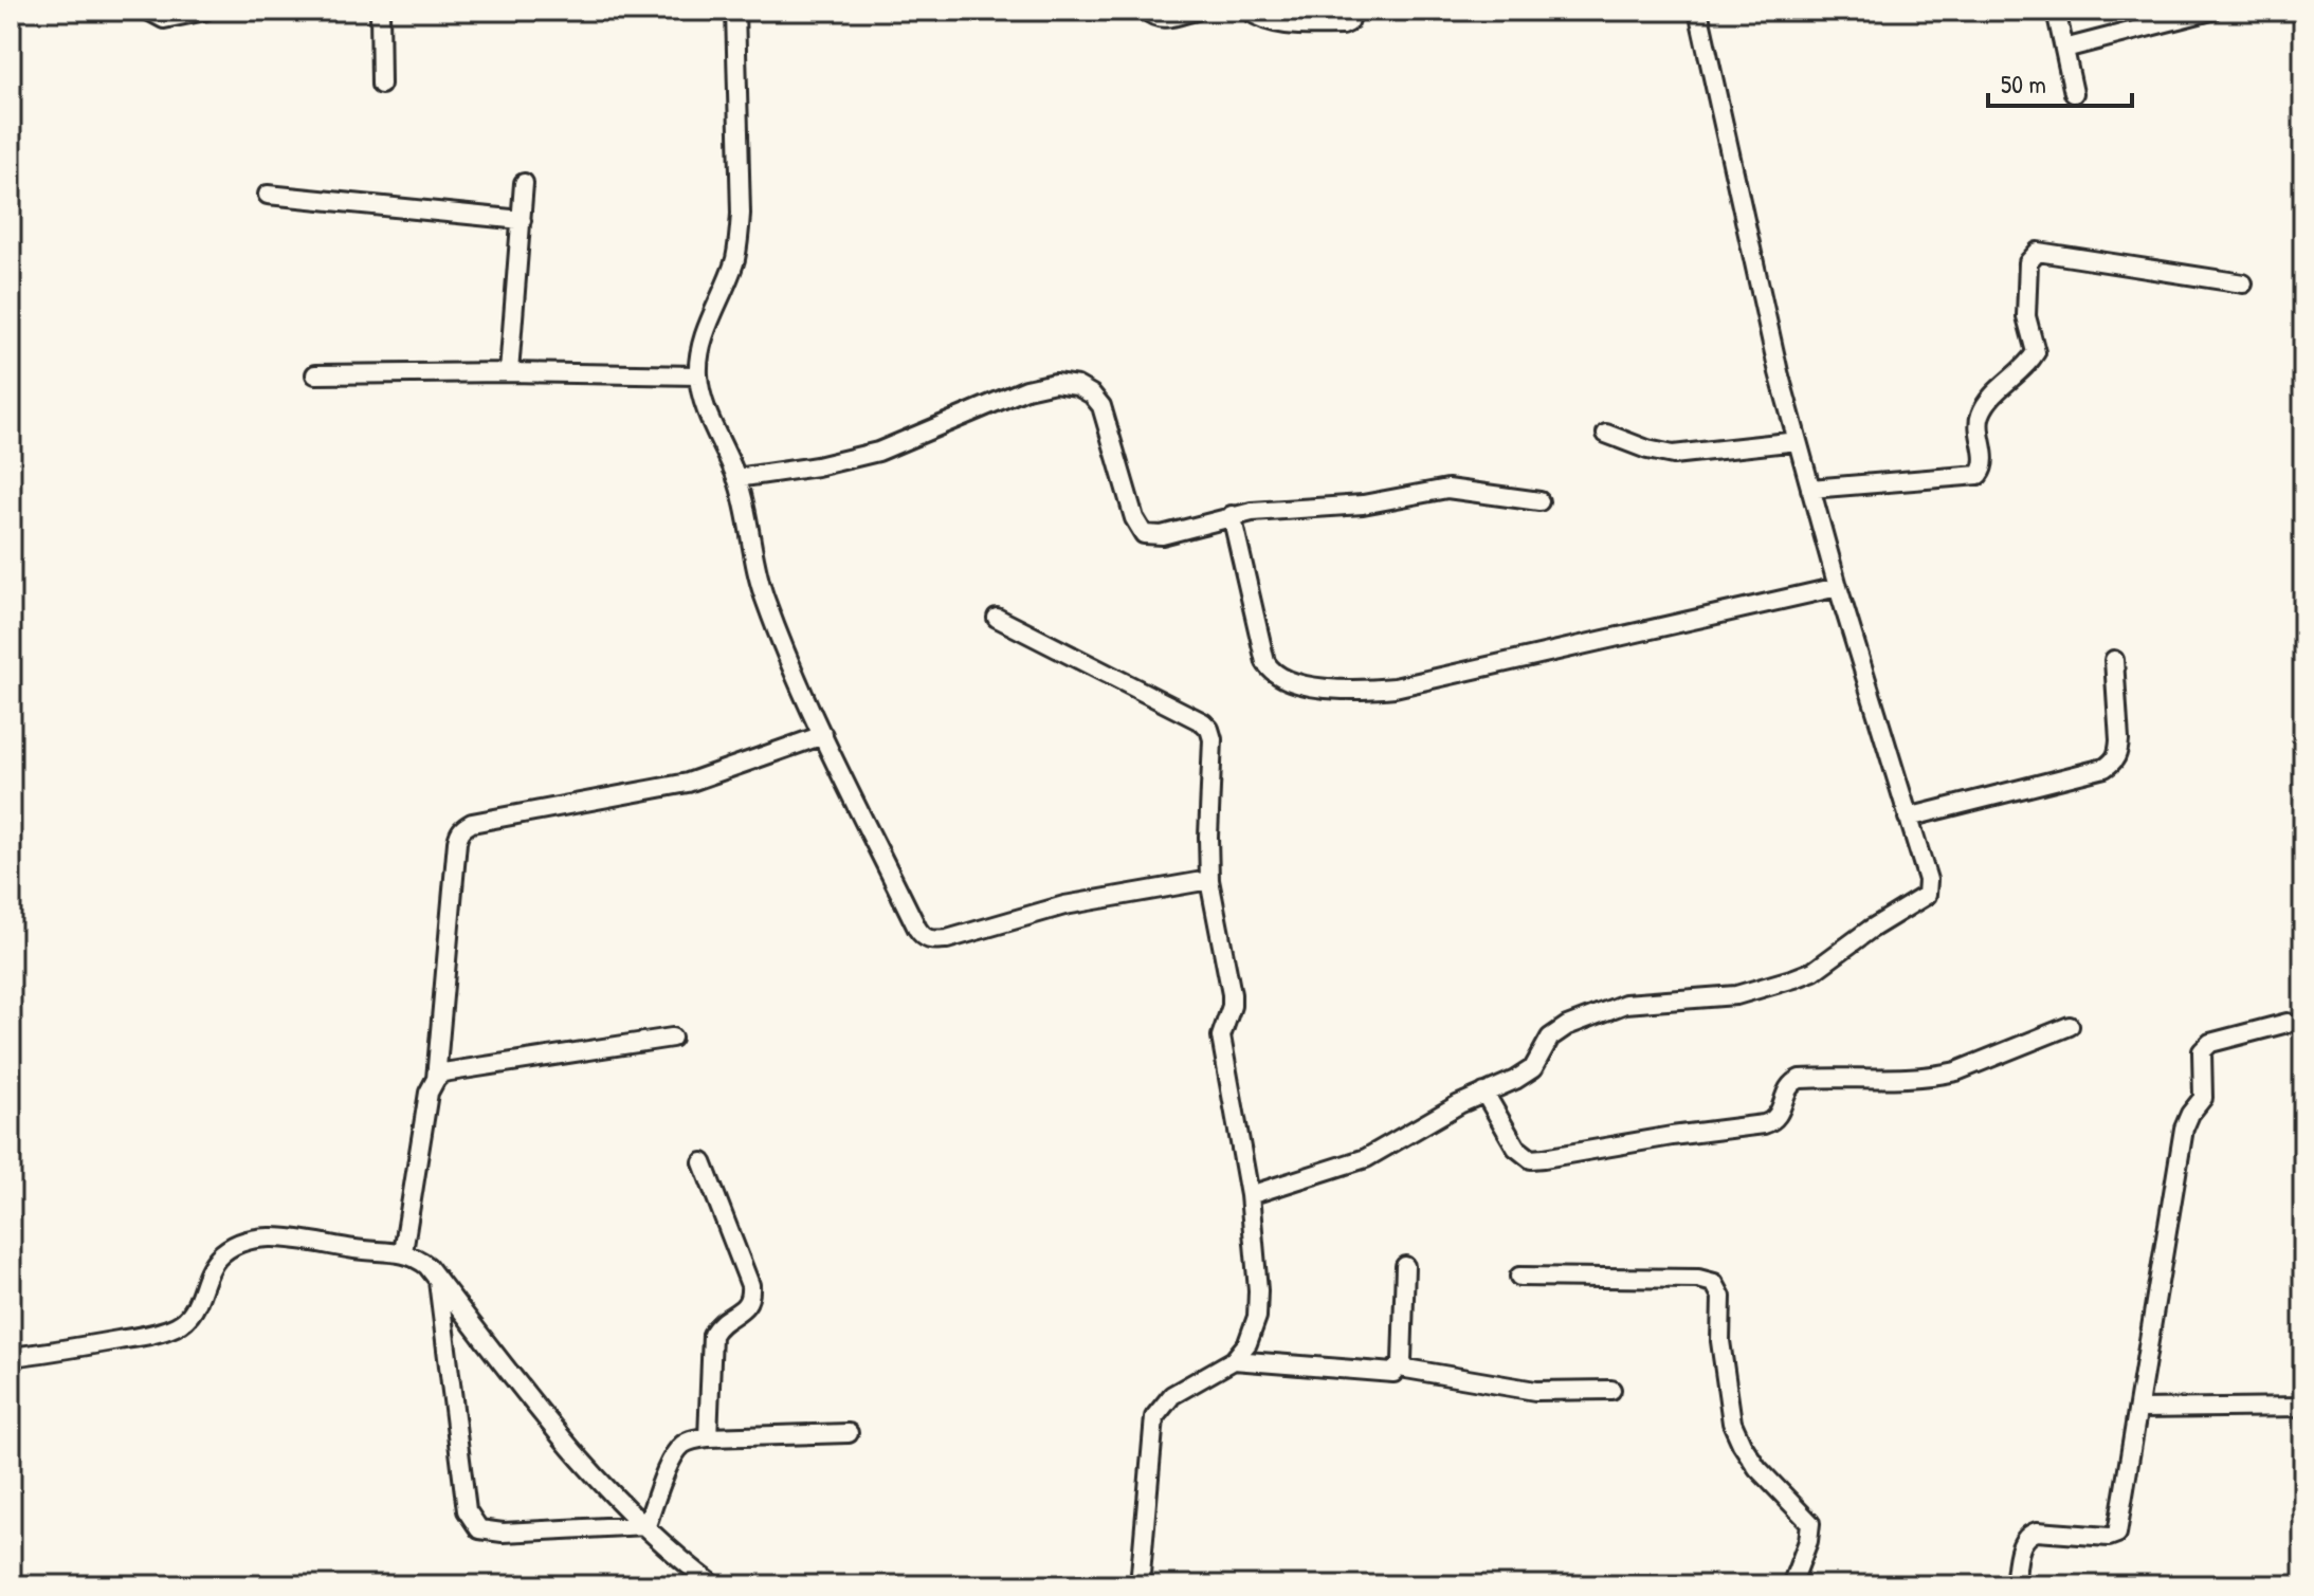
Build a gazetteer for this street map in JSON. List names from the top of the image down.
{
  "scale_bar": "50 m"
}
